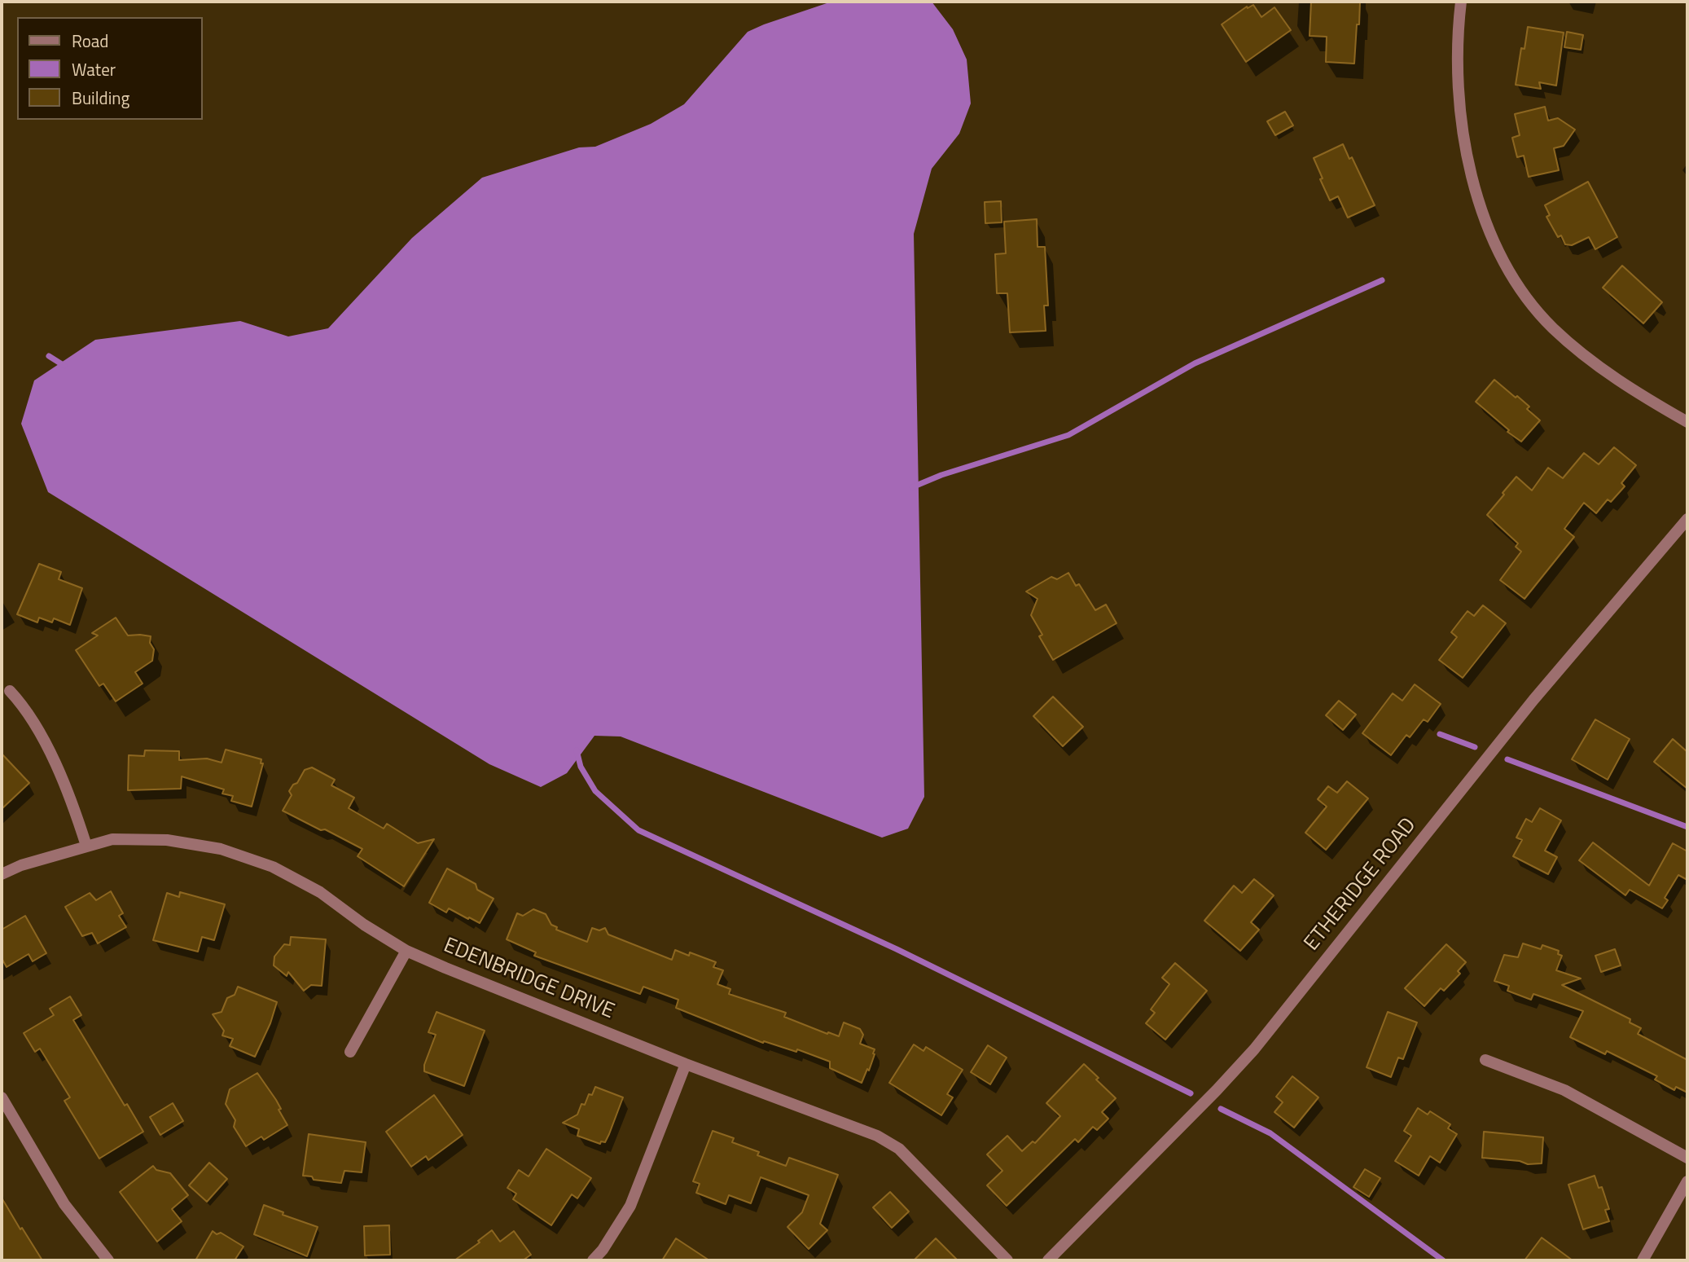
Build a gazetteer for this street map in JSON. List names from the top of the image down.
{
  "streets": {
    "street": ["ETHERIDGE ROAD", "EDENBRIDGE DRIVE"]
  },
  "legend": ["Road", "Water", "Building"]
}
